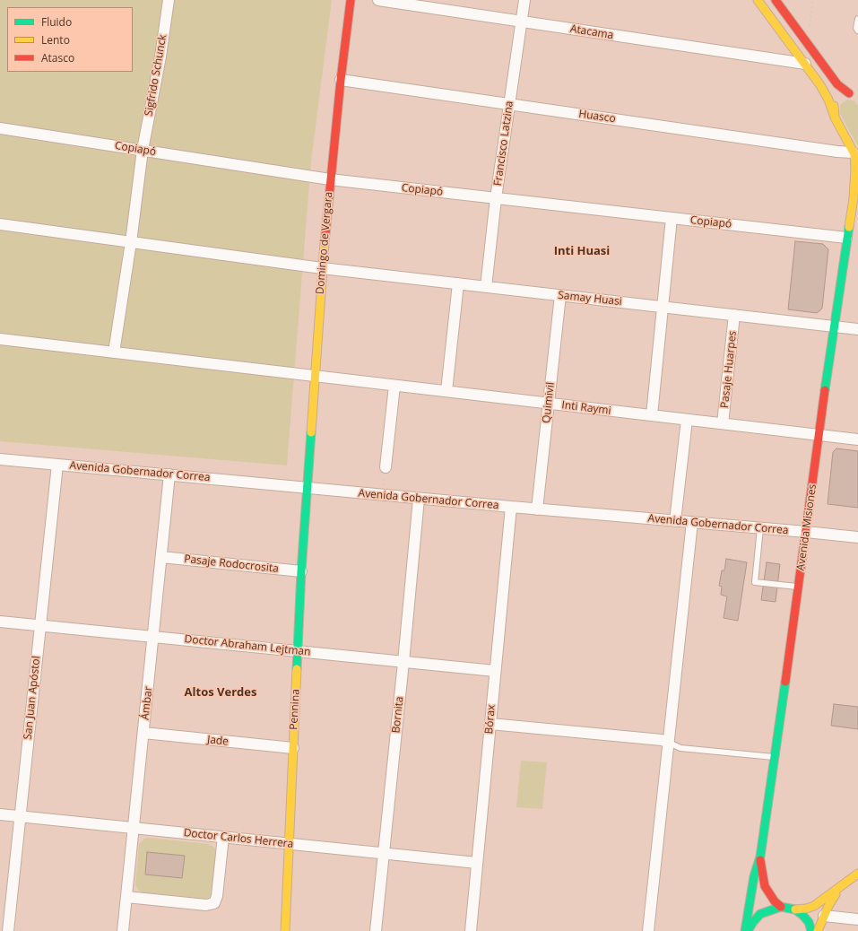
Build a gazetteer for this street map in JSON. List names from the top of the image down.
{
  "streets": {
    "street": [
      "Atacama",
      "Sigfrido Schunck",
      "Huasco",
      "Francisco Latzina",
      "Copiapó",
      "Domingo de Vergara",
      "Samay Huasi",
      "Pasaje Huarpes",
      "Quimivil",
      "Inti Raymi",
      "Avenida Gobernador Correa",
      "Avenida Misiones",
      "Pasaje Rodocrosita",
      "Doctor Abraham Lejtman",
      "San Juan Apóstol",
      "Ámbar",
      "Pennina",
      "Bornita",
      "Bórax",
      "Jade",
      "Doctor Carlos Herrera"
    ]
  },
  "crossings": [
    ["Atacama", "Francisco Latzina"],
    ["Sigfrido Schunck", "Copiapó"],
    ["Sigfrido Schunck", "Samay Huasi"],
    ["Sigfrido Schunck", "Inti Raymi"],
    ["Huasco", "Francisco Latzina"],
    ["Huasco", "Domingo de Vergara"],
    ["Huasco", "Avenida Misiones"],
    ["Francisco Latzina", "Copiapó"],
    ["Francisco Latzina", "Samay Huasi"],
    ["Copiapó", "Domingo de Vergara"],
    ["Copiapó", "Avenida Misiones"],
    ["Domingo de Vergara", "Samay Huasi"],
    ["Domingo de Vergara", "Inti Raymi"],
    ["Domingo de Vergara", "Avenida Gobernador Correa"],
    ["Domingo de Vergara", "Pennina"],
    ["Samay Huasi", "Pasaje Huarpes"],
    ["Samay Huasi", "Quimivil"],
    ["Samay Huasi", "Avenida Misiones"],
    ["Pasaje Huarpes", "Inti Raymi"],
    ["Quimivil", "Inti Raymi"],
    ["Quimivil", "Avenida Gobernador Correa"],
    ["Inti Raymi", "Avenida Misiones"],
    ["Avenida Gobernador Correa", "Avenida Misiones"],
    ["Avenida Gobernador Correa", "San Juan Apóstol"],
    ["Avenida Gobernador Correa", "Ámbar"],
    ["Avenida Gobernador Correa", "Pennina"],
    ["Avenida Gobernador Correa", "Bornita"],
    ["Avenida Gobernador Correa", "Bórax"],
    ["Pasaje Rodocrosita", "Ámbar"],
    ["Pasaje Rodocrosita", "Pennina"],
    ["Doctor Abraham Lejtman", "San Juan Apóstol"],
    ["Doctor Abraham Lejtman", "Ámbar"],
    ["Doctor Abraham Lejtman", "Pennina"],
    ["Doctor Abraham Lejtman", "Bornita"],
    ["Doctor Abraham Lejtman", "Bórax"],
    ["San Juan Apóstol", "Doctor Carlos Herrera"],
    ["Ámbar", "Jade"],
    ["Ámbar", "Doctor Carlos Herrera"],
    ["Pennina", "Jade"],
    ["Pennina", "Doctor Carlos Herrera"],
    ["Bornita", "Doctor Carlos Herrera"],
    ["Bórax", "Doctor Carlos Herrera"]
  ],
  "districts": ["Inti Huasi", "Altos Verdes"],
  "legend": ["Fluido", "Lento", "Atasco"]
}
